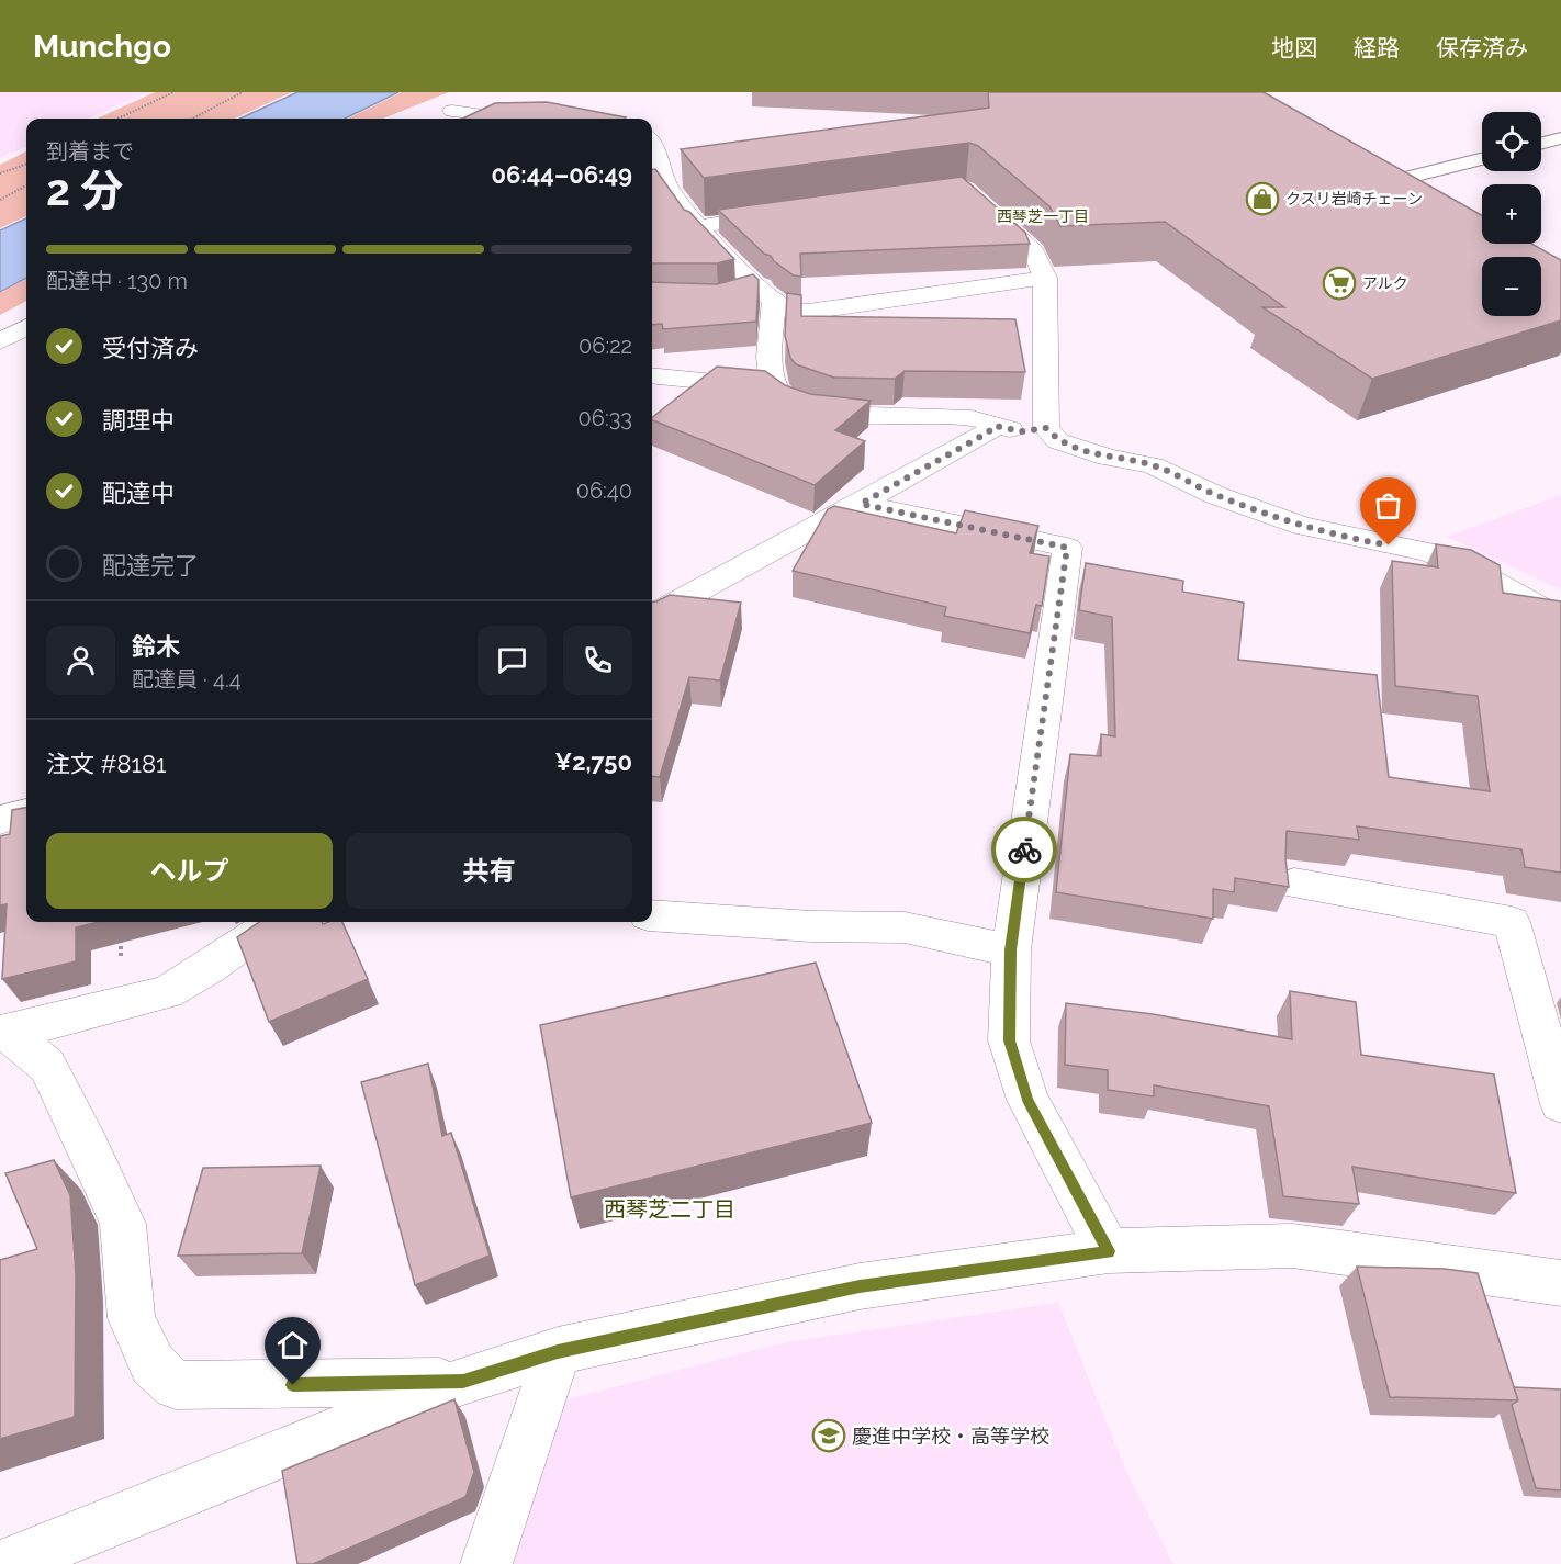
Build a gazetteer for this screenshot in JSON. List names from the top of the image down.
{
  "districts": ["西琴芝一丁目", "西琴芝二丁目"],
  "places": {
    "shop": ["クスリ岩崎チェーン"],
    "supermarket": ["アルク"],
    "school or university": ["慶進中学校・高等学校"]
  },
  "page": {
    "header": "Munchgo",
    "nav": ["地図", "経路", "保存済み"],
    "map_buttons": ["+", "−"],
    "heading": ["2 分", "到着まで", "06:44–06:49"],
    "panel": [
      "鈴木",
      "配達員 · 4.4",
      "注文 #8181",
      "¥2,750"
    ],
    "bar": "配達中 · 130 m",
    "list": [
      ["受付済み", "06:22"],
      ["調理中", "06:33"],
      ["配達中", "06:40"],
      "配達完了"
    ],
    "buttons": ["ヘルプ", "共有"]
  }
}
